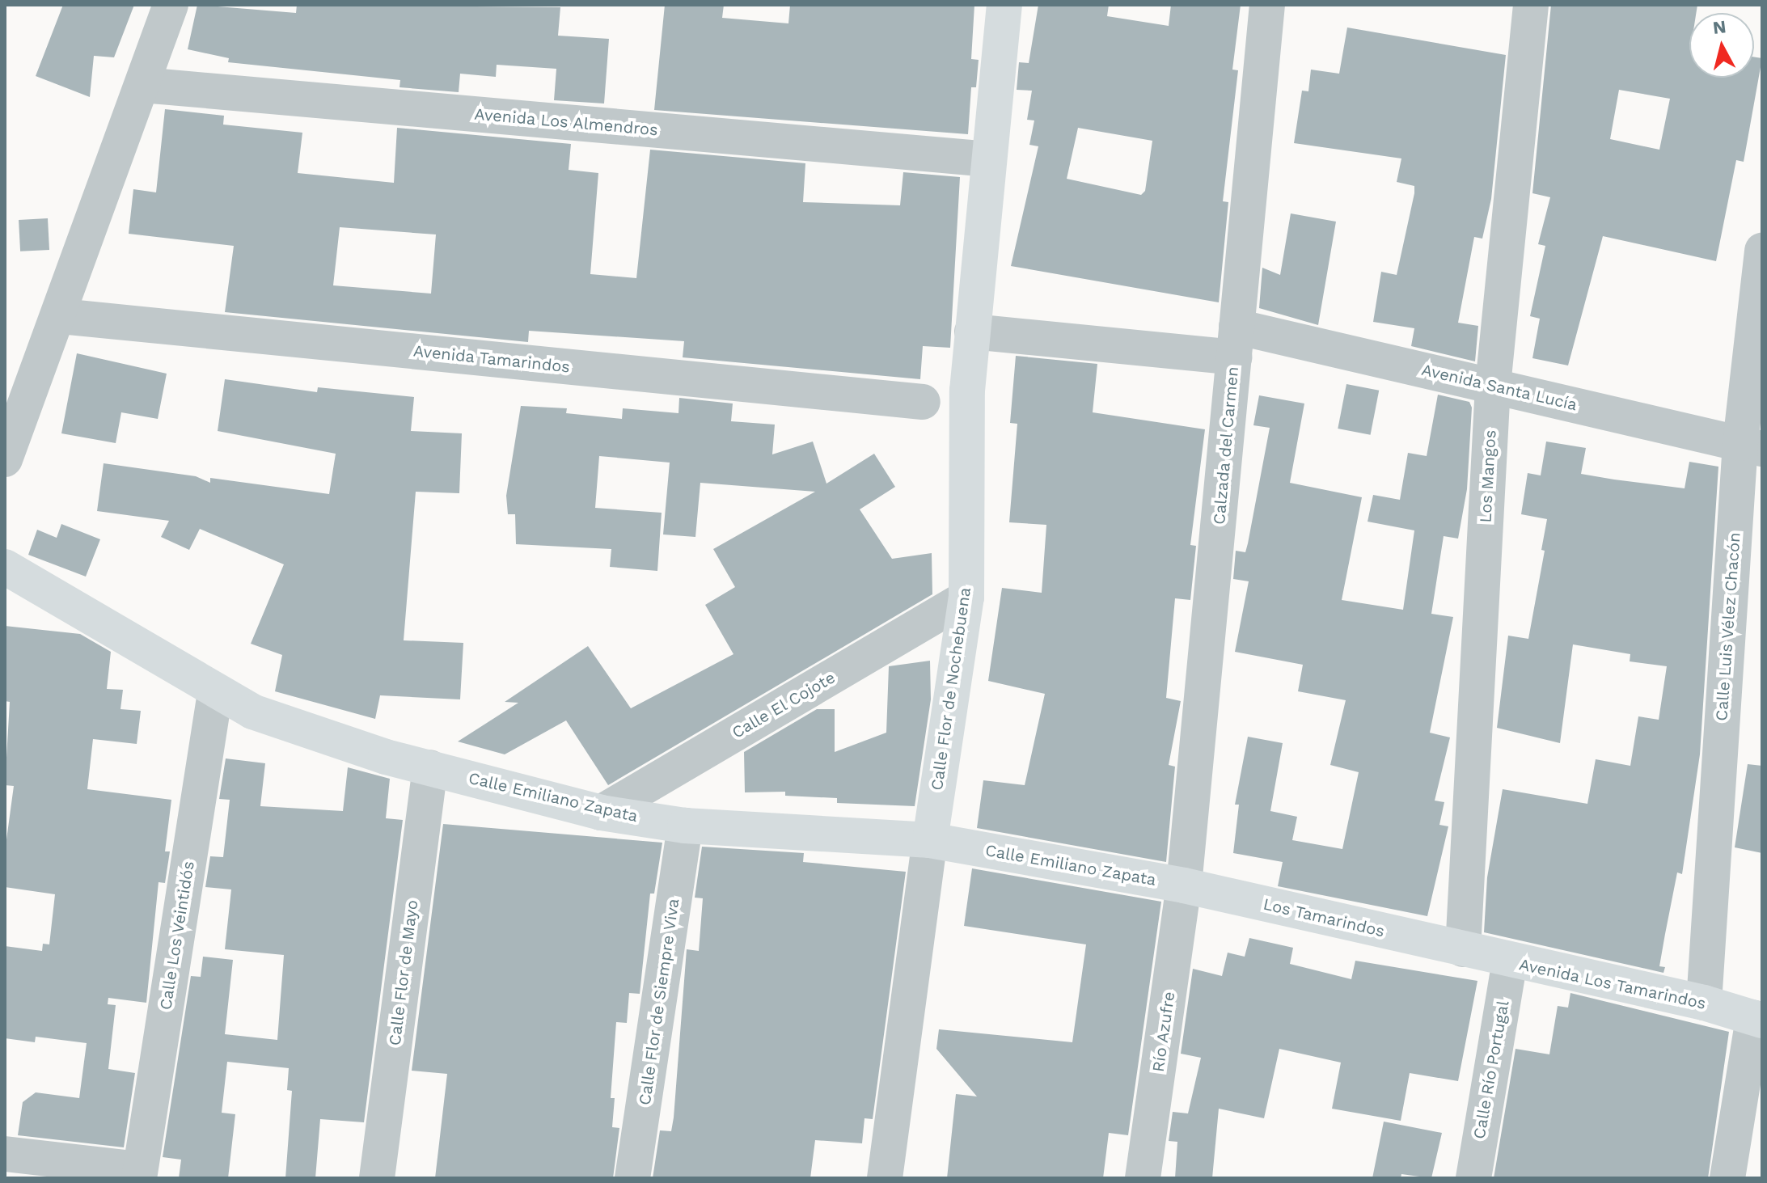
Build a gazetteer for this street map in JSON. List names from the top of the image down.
{
  "streets": {
    "street": [
      "Avenida Los Almendros",
      "Avenida Tamarindos",
      "Avenida Santa Lucía",
      "Calzada del Carmen",
      "Los Mangos",
      "Calle Luis Vélez Chacón",
      "Calle Flor de Nochebuena",
      "Calle El Cojote",
      "Calle Emiliano Zapata",
      "Los Tamarindos",
      "Calle Los Veintidós",
      "Calle Flor de Mayo",
      "Avenida Los Tamarindos",
      "Calle Flor de Siempre Viva",
      "Río Azufre",
      "Calle Río Portugal"
    ]
  },
  "crossings": [
    ["Avenida Los Almendros", "Calle Flor de Nochebuena"],
    ["Avenida Santa Lucía", "Calzada del Carmen"],
    ["Avenida Santa Lucía", "Los Mangos"],
    ["Avenida Santa Lucía", "Calle Luis Vélez Chacón"],
    ["Avenida Santa Lucía", "Calle Flor de Nochebuena"],
    ["Calzada del Carmen", "Calle Emiliano Zapata"],
    ["Calzada del Carmen", "Los Tamarindos"],
    ["Calzada del Carmen", "Río Azufre"],
    ["Los Mangos", "Los Tamarindos"],
    ["Los Mangos", "Avenida Los Tamarindos"],
    ["Calle Luis Vélez Chacón", "Avenida Los Tamarindos"],
    ["Calle Flor de Nochebuena", "Calle El Cojote"],
    ["Calle Flor de Nochebuena", "Calle Emiliano Zapata"],
    ["Calle El Cojote", "Calle Emiliano Zapata"],
    ["Calle Emiliano Zapata", "Los Tamarindos"],
    ["Calle Emiliano Zapata", "Calle Los Veintidós"],
    ["Calle Emiliano Zapata", "Calle Flor de Mayo"],
    ["Calle Emiliano Zapata", "Calle Flor de Siempre Viva"],
    ["Calle Emiliano Zapata", "Río Azufre"],
    ["Los Tamarindos", "Avenida Los Tamarindos"],
    ["Los Tamarindos", "Río Azufre"],
    ["Avenida Los Tamarindos", "Calle Río Portugal"]
  ],
  "north": "top"
}
